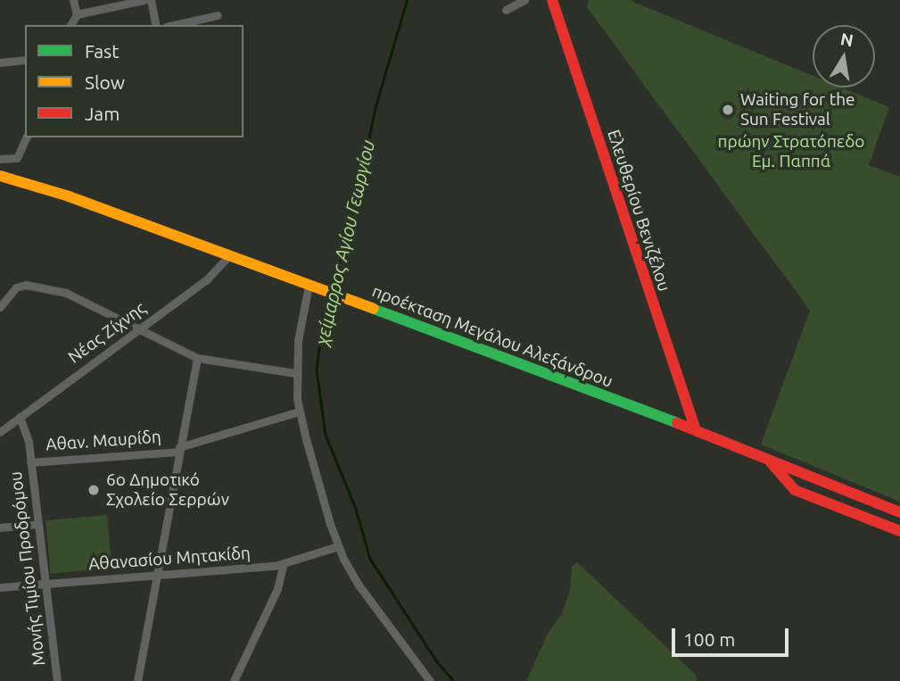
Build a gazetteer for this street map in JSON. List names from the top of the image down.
{
  "streets": {
    "main road": ["Ελευθερίου Βενιζέλου", "προέκταση Μεγάλου Αλεξάνδρου"],
    "street": [
      "Νέας Ζίχνης",
      "Αθαν. Μαυρίδη",
      "Αθανασίου Μητακίδη",
      "Μονής Τιμίου Προδρόμου"
    ]
  },
  "crossings": [
    ["Ελευθερίου Βενιζέλου", "προέκταση Μεγάλου Αλεξάνδρου"],
    ["Νέας Ζίχνης", "προέκταση Μεγάλου Αλεξάνδρου"],
    ["Νέας Ζίχνης", "Μονής Τιμίου Προδρόμου"],
    ["Αθαν. Μαυρίδη", "Μονής Τιμίου Προδρόμου"],
    ["Αθανασίου Μητακίδη", "Μονής Τιμίου Προδρόμου"]
  ],
  "water": ["χείμαρρος Αγίου Γεωργίου"],
  "parks": ["πρώην Στρατόπεδο Εμ. Παππά"],
  "places": ["Waiting for the Sun Festival", "6ο Δημοτικό Σχολείο Σερρών"],
  "legend": ["Fast", "Slow", "Jam"],
  "scale_bar": "100 m",
  "north": "top"
}
